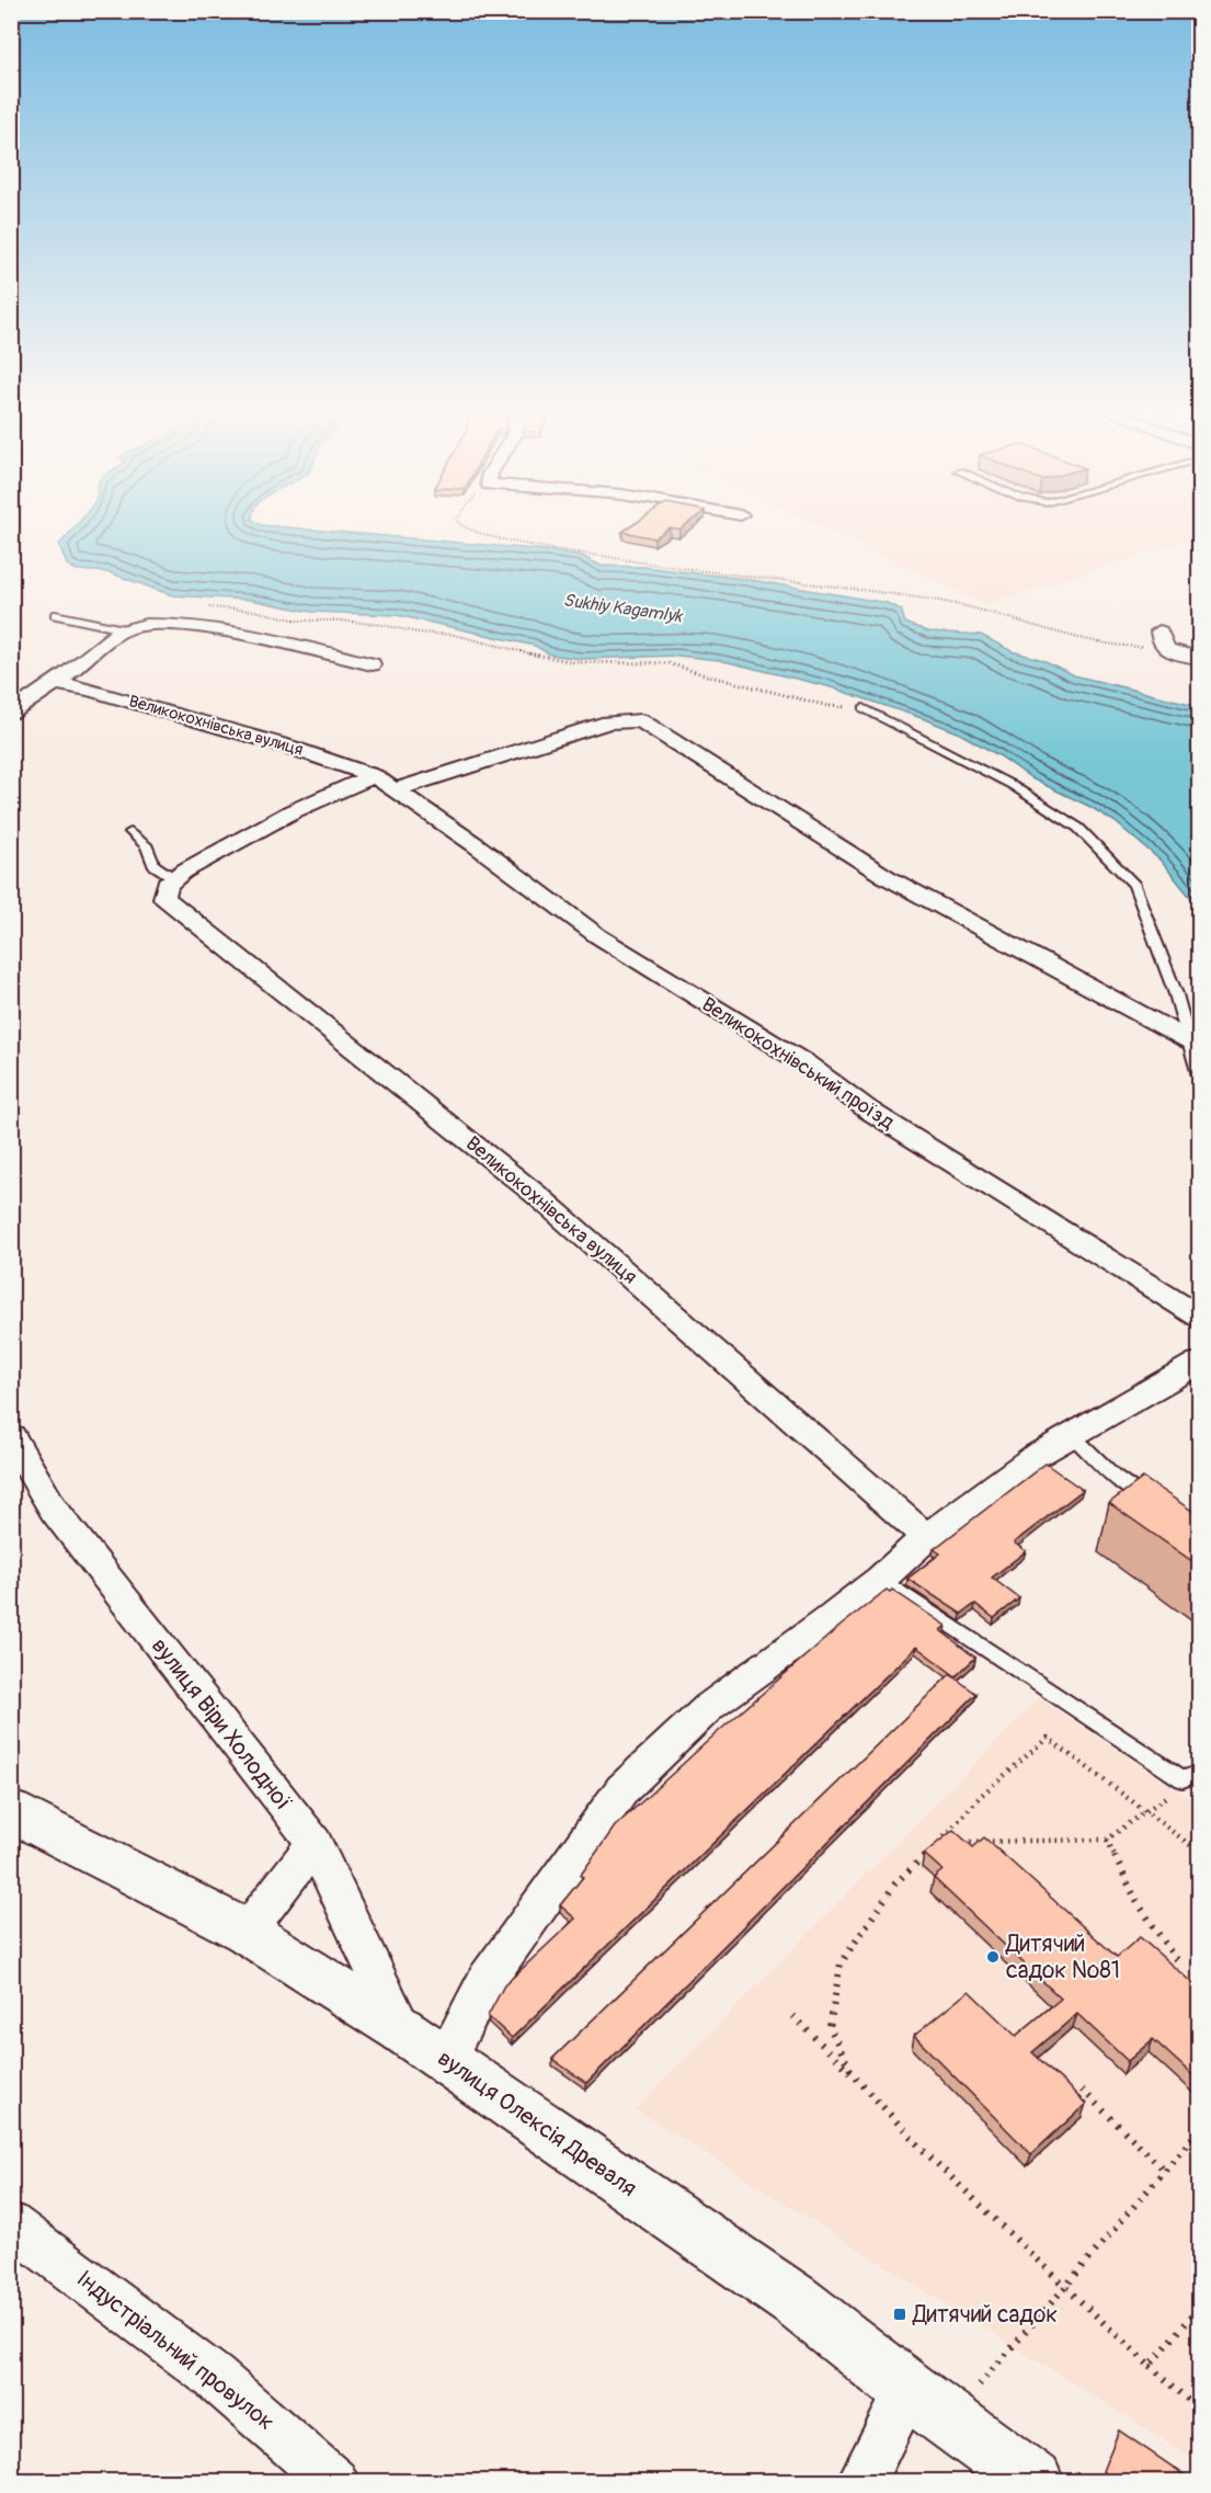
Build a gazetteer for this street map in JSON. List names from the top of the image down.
{
  "streets": {
    "street": [
      "Великокохнівська вулиця",
      "Великокохнівський проїзд",
      "вулиця Віри Холодної",
      "вулиця Олексія Древаля",
      "Індустріальний провулок"
    ]
  },
  "crossings": [
    ["Великокохнівська вулиця", "Великокохнівський проїзд"],
    ["вулиця Віри Холодної", "вулиця Олексія Древаля"]
  ],
  "water": ["Sukhiy Kagamlyk"],
  "places": {
    "other": ["Дитячий садок №81"],
    "transit": ["Дитячий садок"]
  }
}
